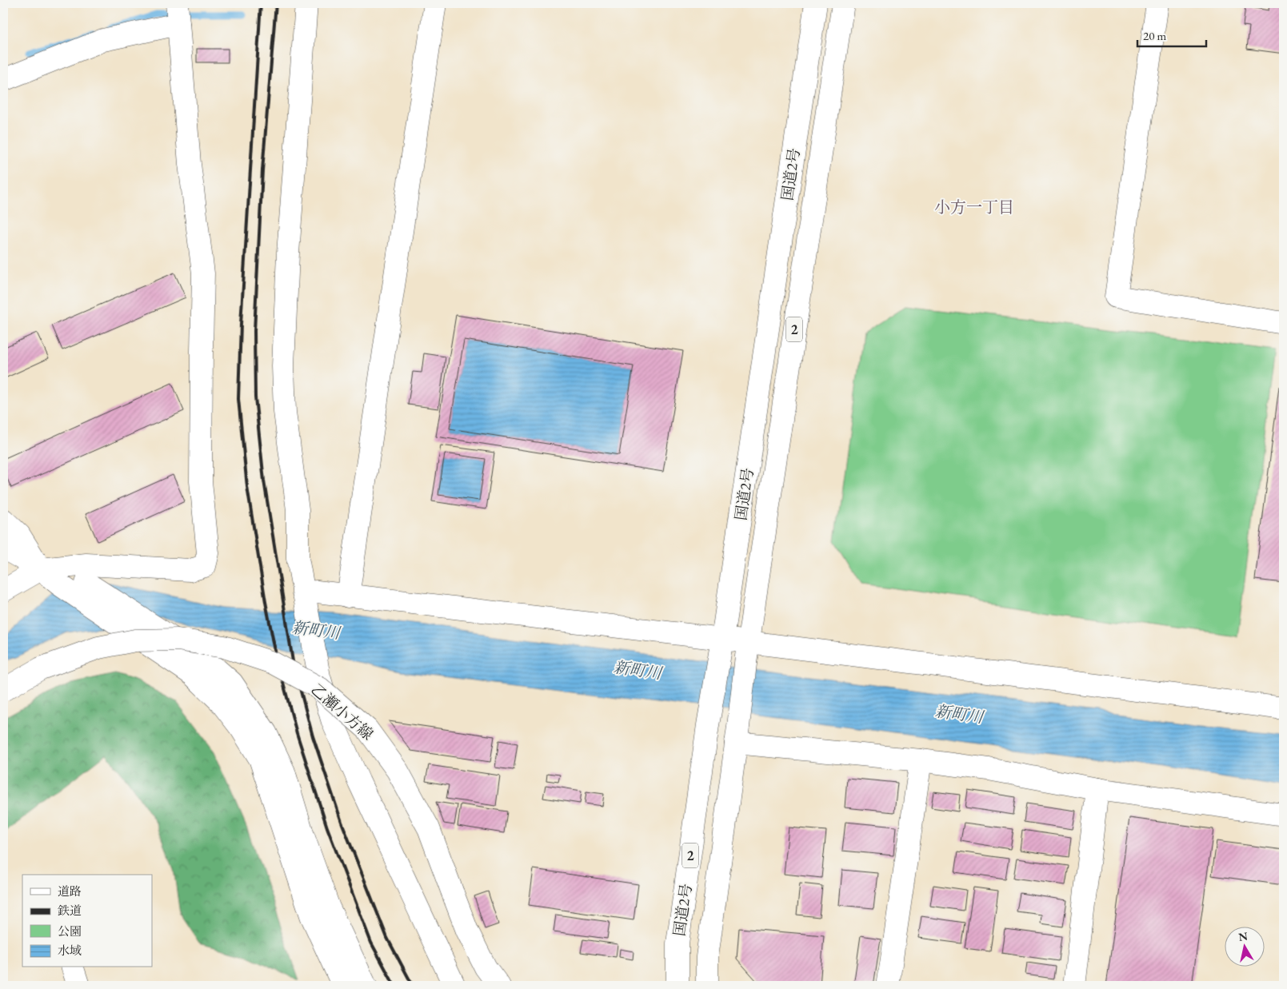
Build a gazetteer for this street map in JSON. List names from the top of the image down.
{
  "streets": {
    "main road": ["国道2号", "2", "乙瀬小方線"]
  },
  "districts": ["小方一丁目"],
  "water": ["新町川"],
  "legend": [
    "道路",
    "鉄道",
    "公園",
    "水域"
  ],
  "scale_bar": "20 m",
  "north": "top"
}
